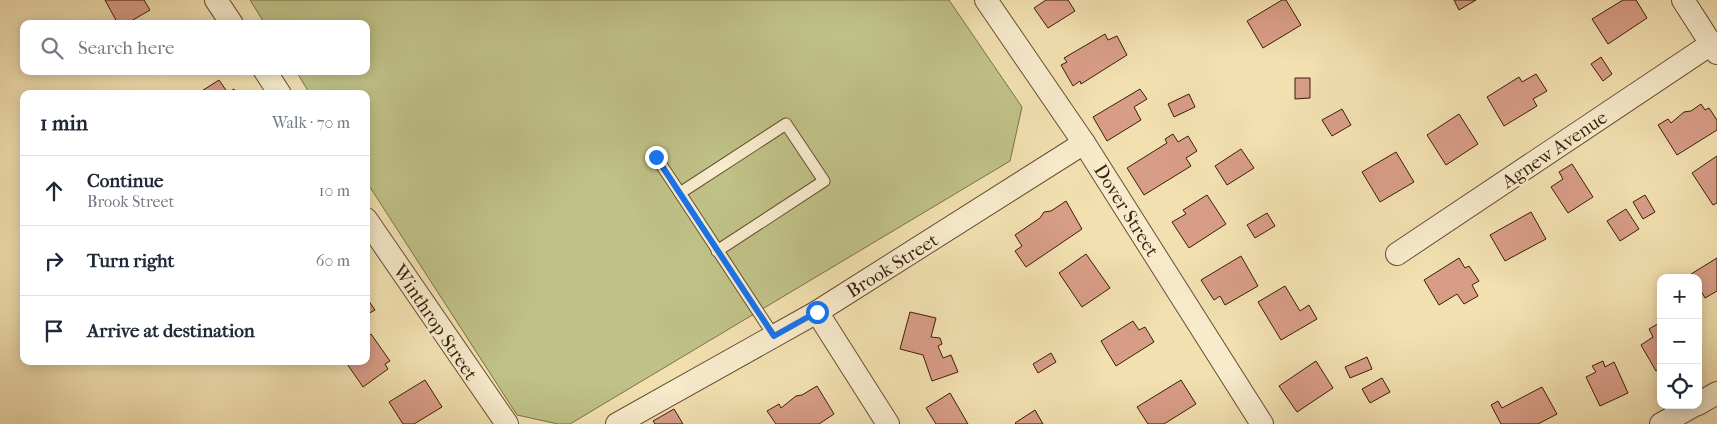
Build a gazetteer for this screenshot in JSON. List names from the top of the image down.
{
  "streets": {
    "street": [
      "Agnew Avenue",
      "Dover Street",
      "Brook Street",
      "Winthrop Street"
    ]
  },
  "crossings": [
    ["Dover Street", "Brook Street"]
  ],
  "page": {
    "search": "Search here",
    "heading": ["1 min", "Walk · 70 m"],
    "list": [
      ["Continue", "Brook Street", "10 m"],
      ["Turn right", "60 m"],
      "Arrive at destination"
    ],
    "map_buttons": ["+", "−"]
  }
}
